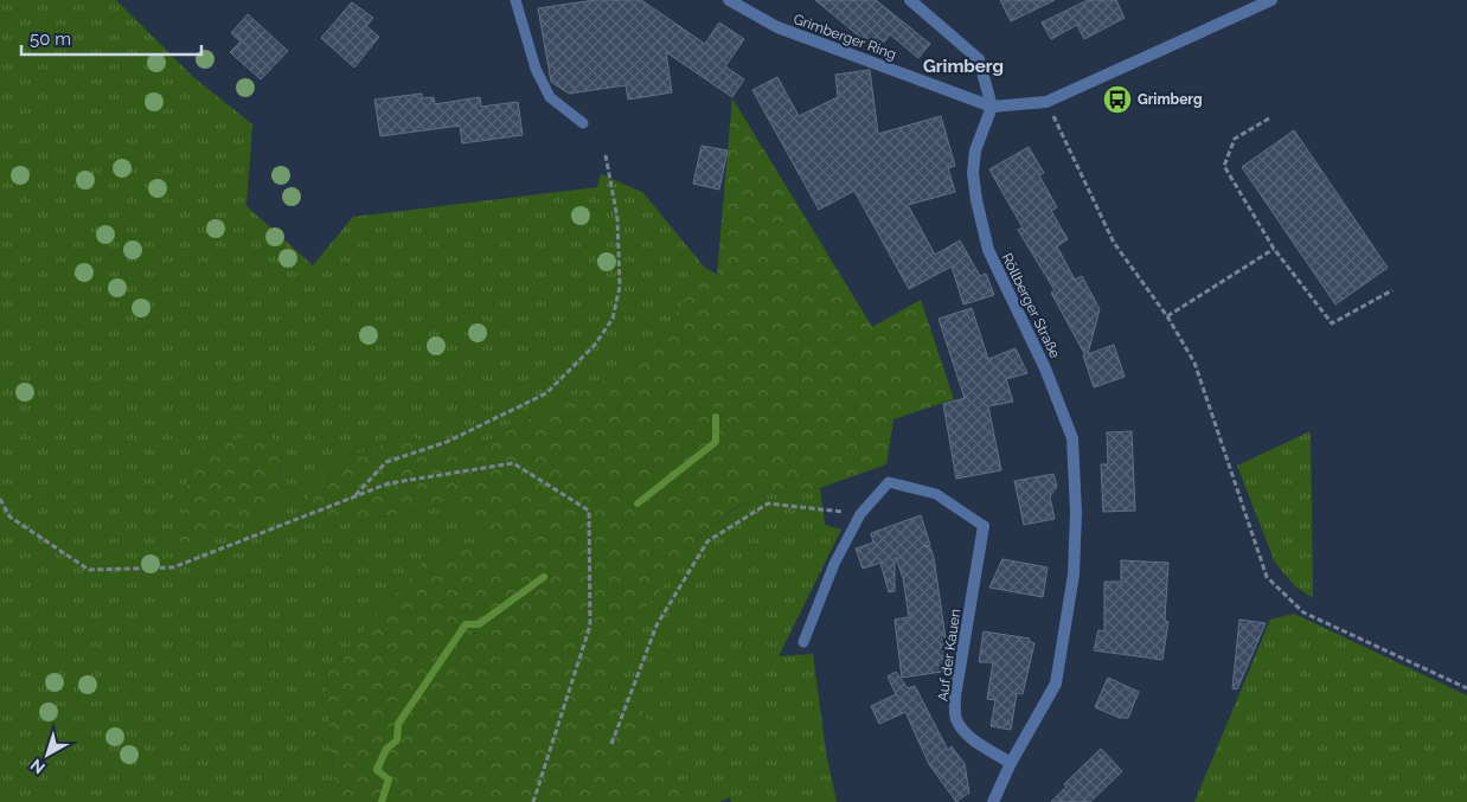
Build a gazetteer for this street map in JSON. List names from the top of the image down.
{
  "streets": {
    "street": ["Grimberger Ring", "Röllberger Straße", "Auf der Kauen"]
  },
  "crossings": [
    ["Grimberger Ring", "Röllberger Straße"],
    ["Röllberger Straße", "Auf der Kauen"]
  ],
  "districts": ["Grimberg"],
  "places": {
    "bus stop": ["Grimberg"]
  },
  "scale_bar": "50 m",
  "north": "bottom left"
}
